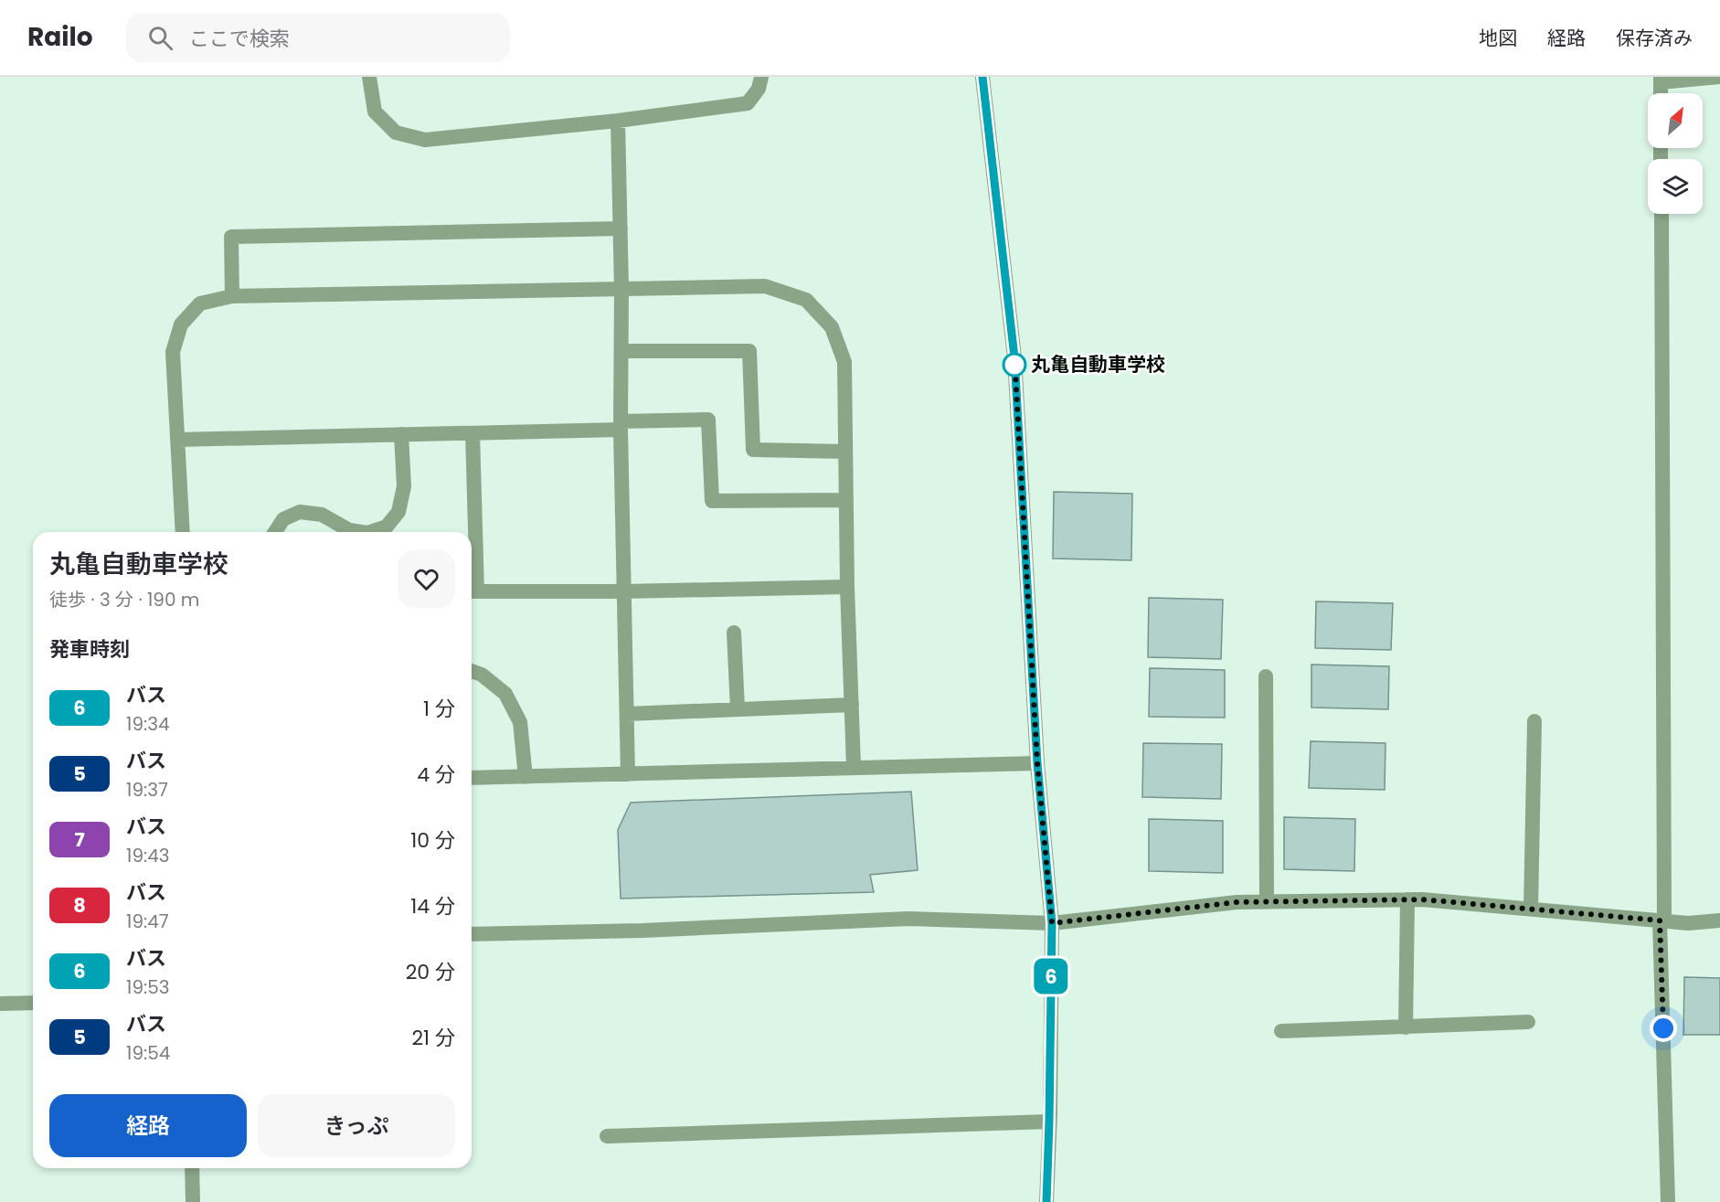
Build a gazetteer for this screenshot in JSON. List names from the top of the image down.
{
  "places": ["丸亀自動車学校"],
  "lines": ["bus line 6"],
  "north": "top right",
  "page": {
    "header": "Railo",
    "search": "ここで検索",
    "nav": ["地図", "経路", "保存済み"],
    "on_map": "6",
    "heading": [
      ["丸亀自動車学校", "徒歩 · 3 分 · 190 m"],
      "発車時刻"
    ],
    "list": [
      {
        "mark": "6",
        "name": "バス",
        "note": "19:34",
        "value": "1 分"
      },
      {
        "mark": "5",
        "name": "バス",
        "note": "19:37",
        "value": "4 分"
      },
      {
        "mark": "7",
        "name": "バス",
        "note": "19:43",
        "value": "10 分"
      },
      {
        "mark": "8",
        "name": "バス",
        "note": "19:47",
        "value": "14 分"
      },
      {
        "mark": "6",
        "name": "バス",
        "note": "19:53",
        "value": "20 分"
      },
      {
        "mark": "5",
        "name": "バス",
        "note": "19:54",
        "value": "21 分"
      }
    ],
    "buttons": ["経路", "きっぷ"]
  }
}
